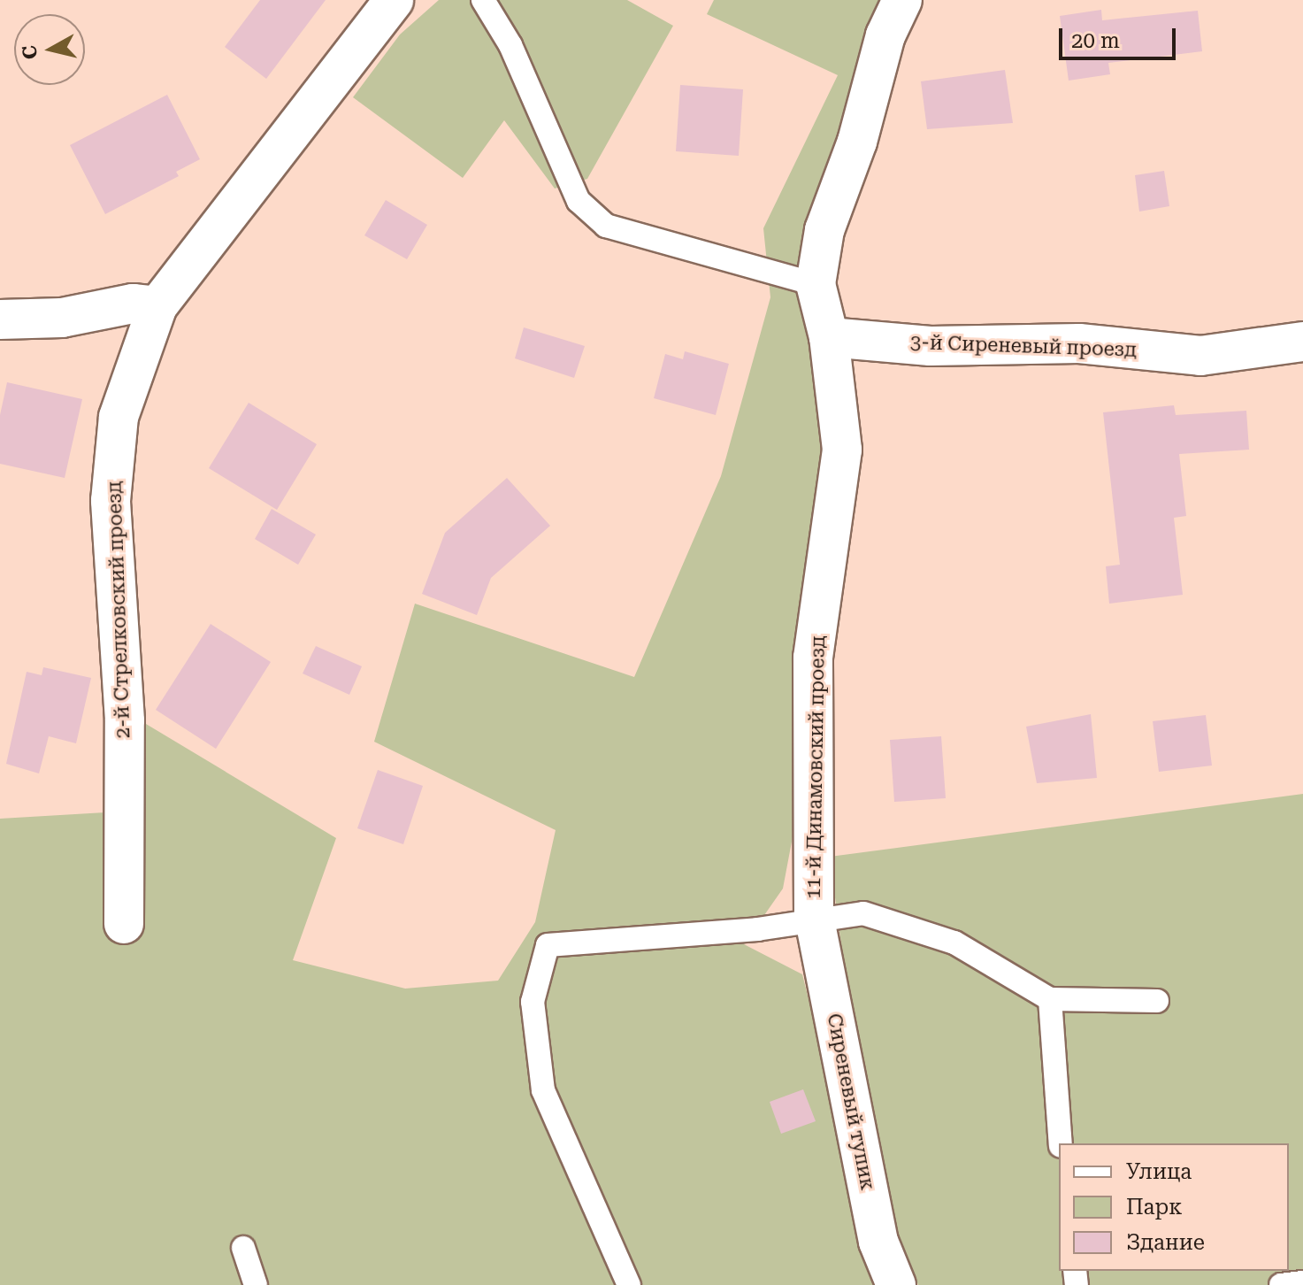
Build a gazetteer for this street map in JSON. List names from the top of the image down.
{
  "streets": {
    "street": [
      "3-й Сиреневый проезд",
      "2-й Стрелковский проезд",
      "11-й Динамовский проезд",
      "Сиреневый тупик"
    ]
  },
  "crossings": [
    ["3-й Сиреневый проезд", "11-й Динамовский проезд"],
    ["11-й Динамовский проезд", "Сиреневый тупик"]
  ],
  "legend": ["Улица", "Парк", "Здание"],
  "scale_bar": "20 m",
  "north": "left"
}
